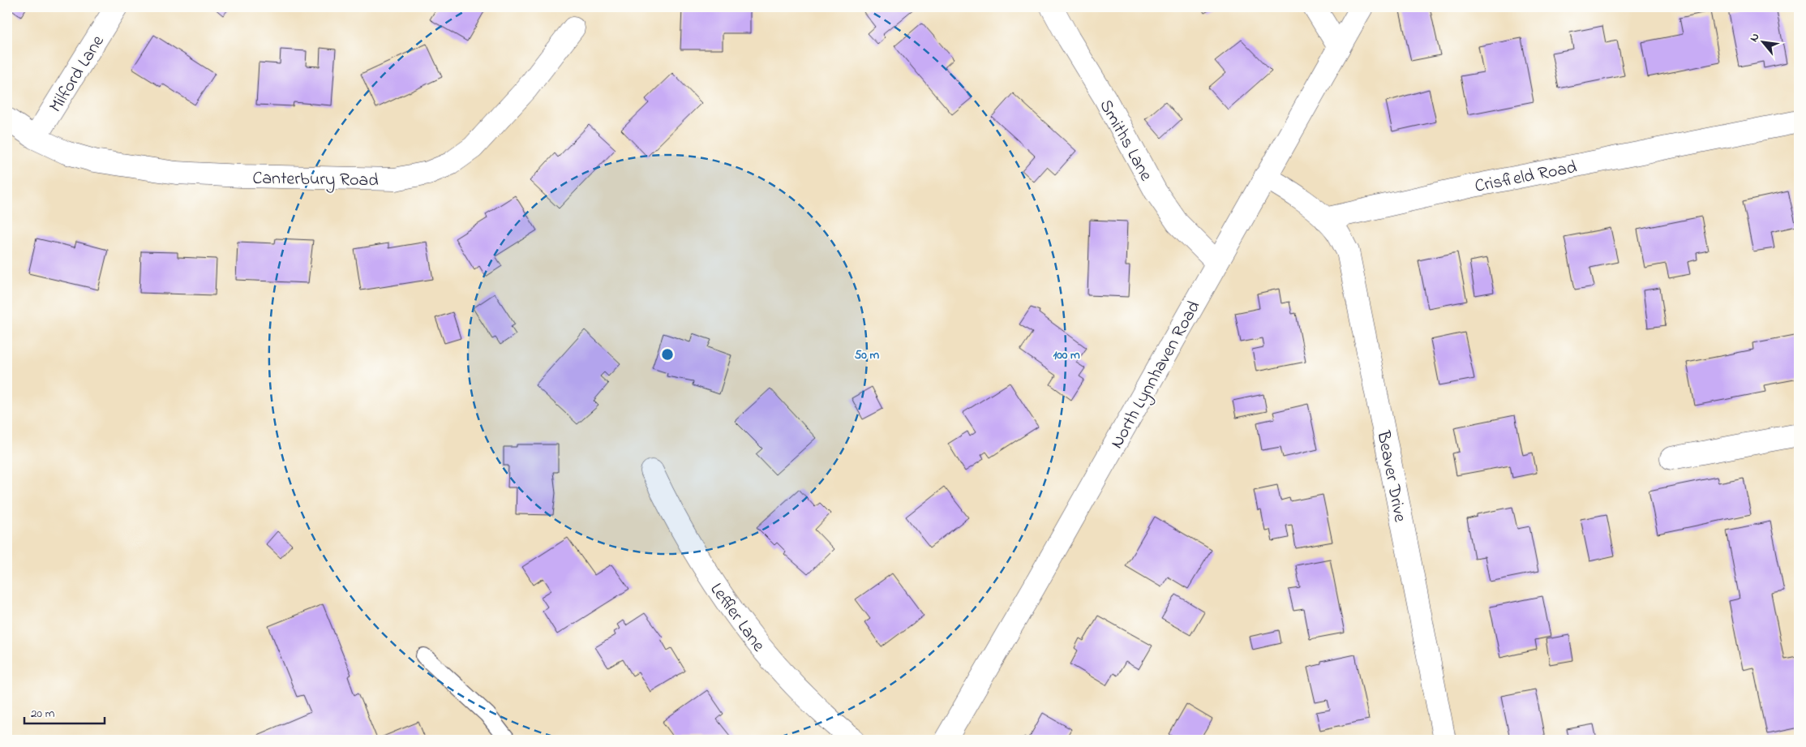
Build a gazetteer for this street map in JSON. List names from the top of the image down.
{
  "streets": {
    "street": [
      "Milford Lane",
      "Smiths Lane",
      "Crisfield Road",
      "Canterbury Road",
      "North Lynnhaven Road",
      "Beaver Drive",
      "Leffler Lane"
    ]
  },
  "crossings": [
    ["Milford Lane", "Canterbury Road"],
    ["Smiths Lane", "North Lynnhaven Road"],
    ["Crisfield Road", "Beaver Drive"]
  ],
  "scale_bar": "20 m",
  "north": "top left",
  "rings": ["50 m", "100 m"]
}
